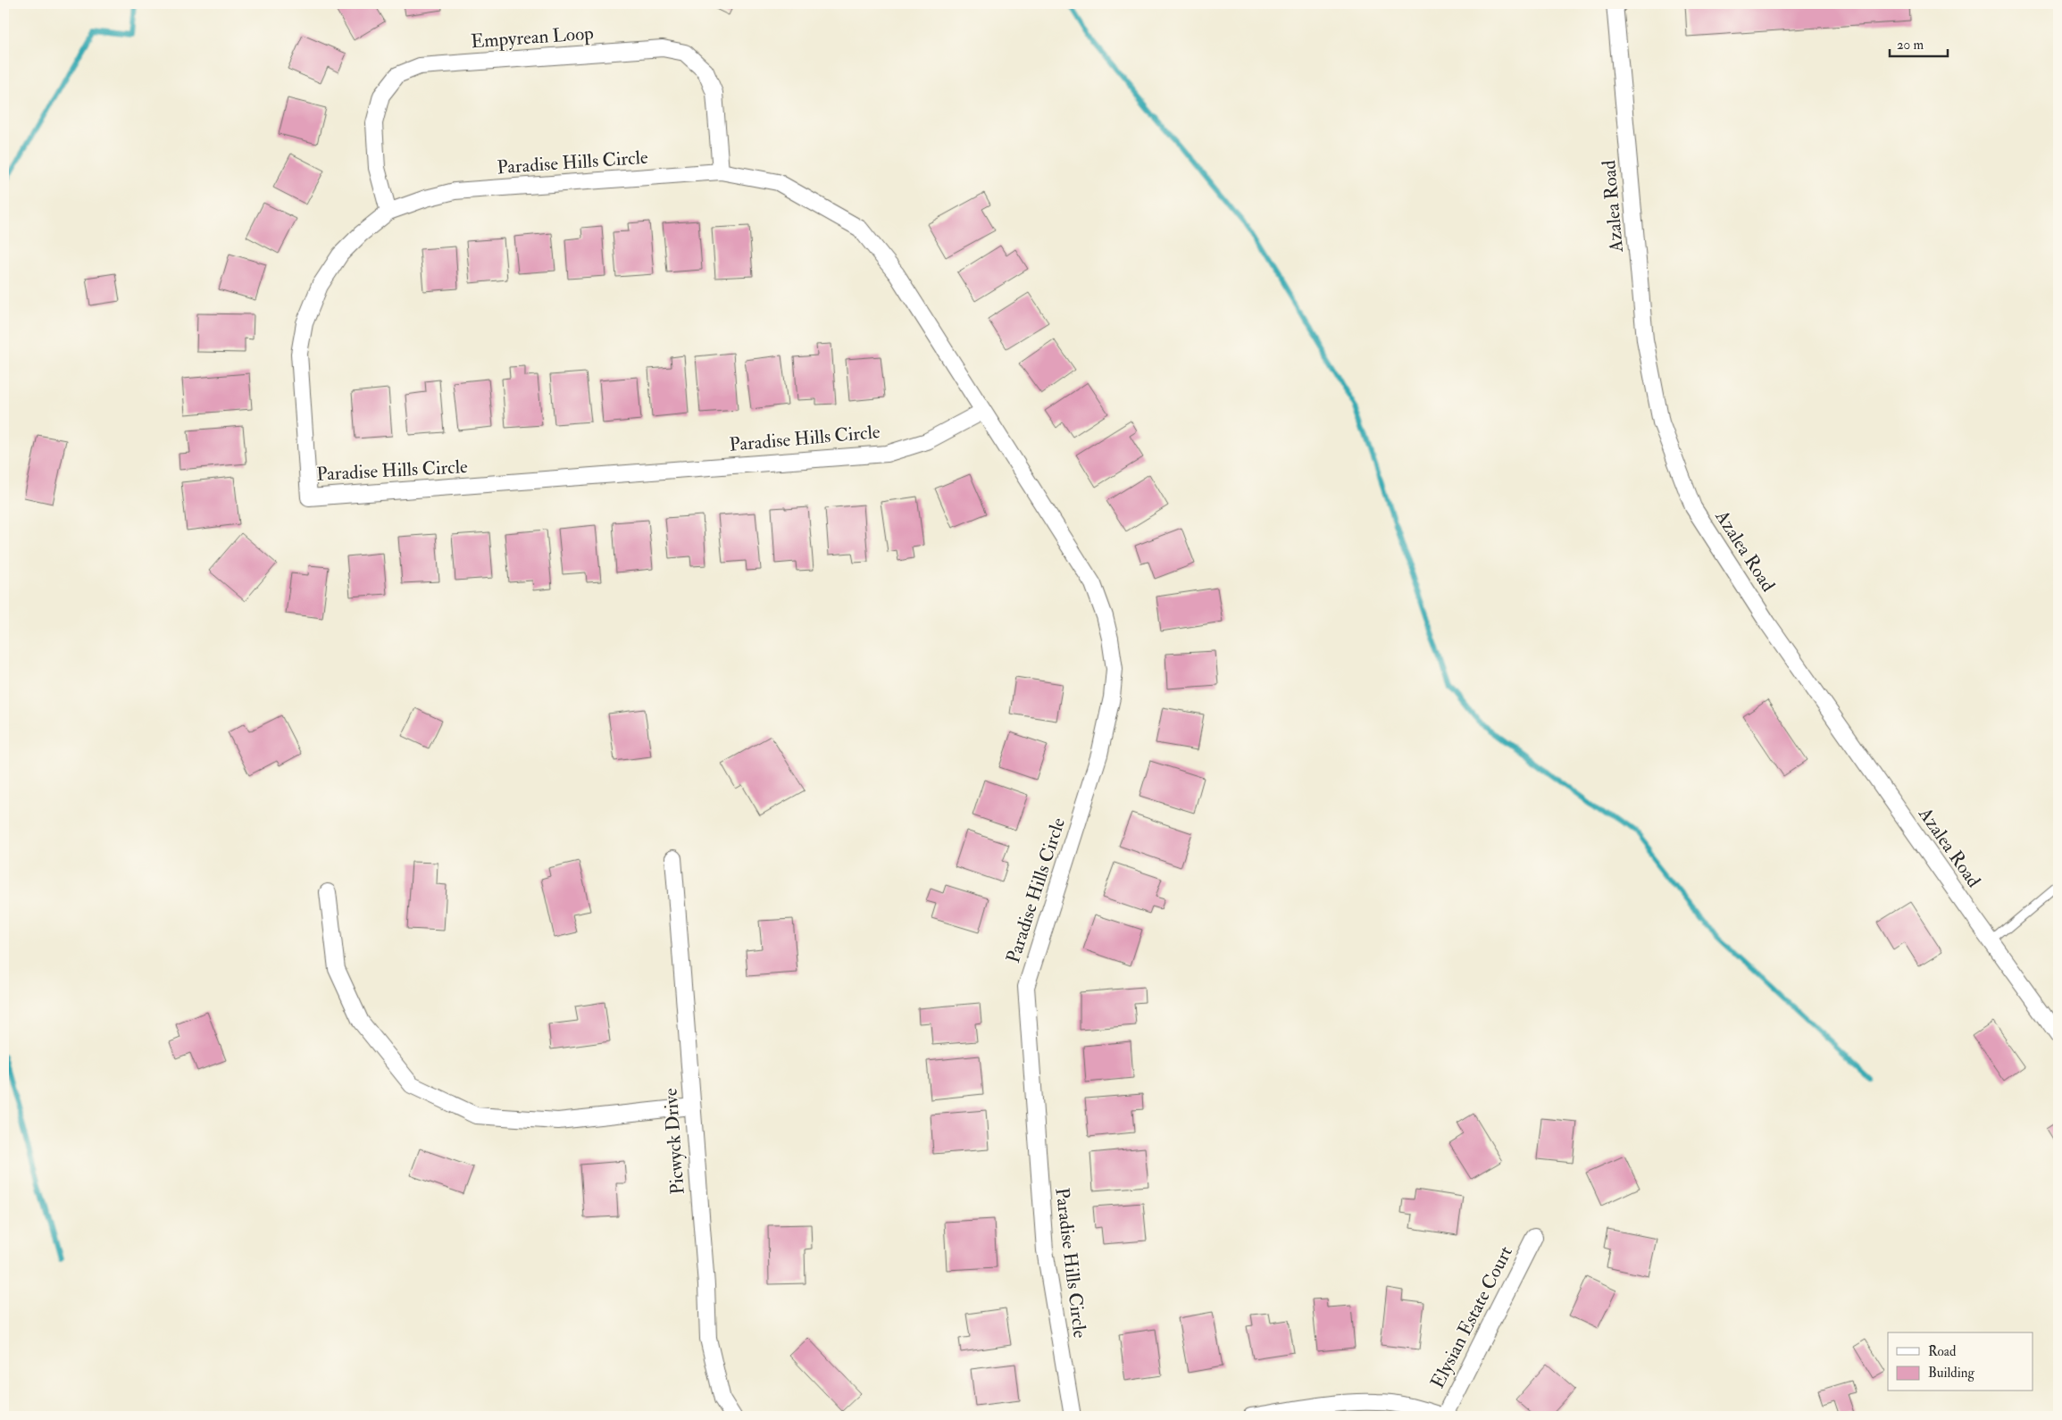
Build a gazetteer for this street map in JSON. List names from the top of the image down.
{
  "streets": {
    "street": [
      "Empyrean Loop",
      "Paradise Hills Circle",
      "Azalea Road",
      "Picwyck Drive",
      "Elysian Estate Court"
    ]
  },
  "crossings": [
    ["Empyrean Loop", "Paradise Hills Circle"]
  ],
  "legend": ["Road", "Building"],
  "scale_bar": "20 m"
}
